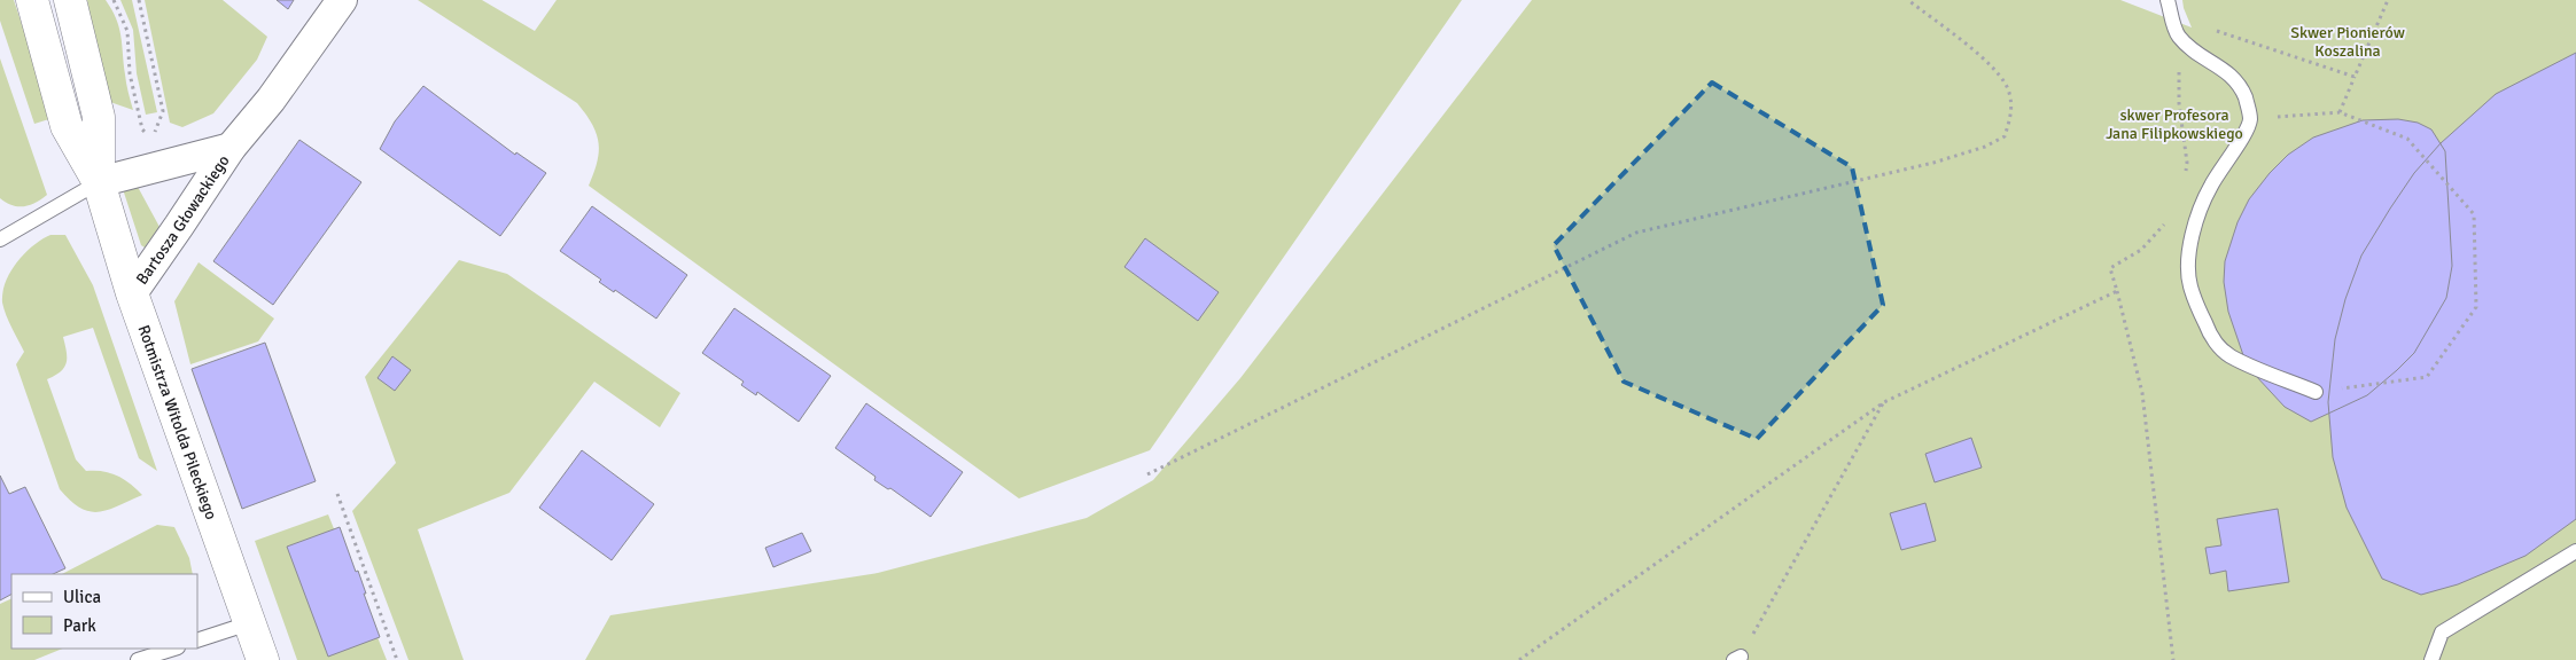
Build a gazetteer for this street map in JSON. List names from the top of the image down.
{
  "streets": {
    "street": ["Bartosza Głowackiego", "Rotmistrza Witolda Pileckiego"]
  },
  "crossings": [
    ["Bartosza Głowackiego", "Rotmistrza Witolda Pileckiego"]
  ],
  "parks": ["Skwer Pionierów Koszalina", "skwer Profesora Jana Filipkowskiego"],
  "legend": ["Ulica", "Park"]
}
